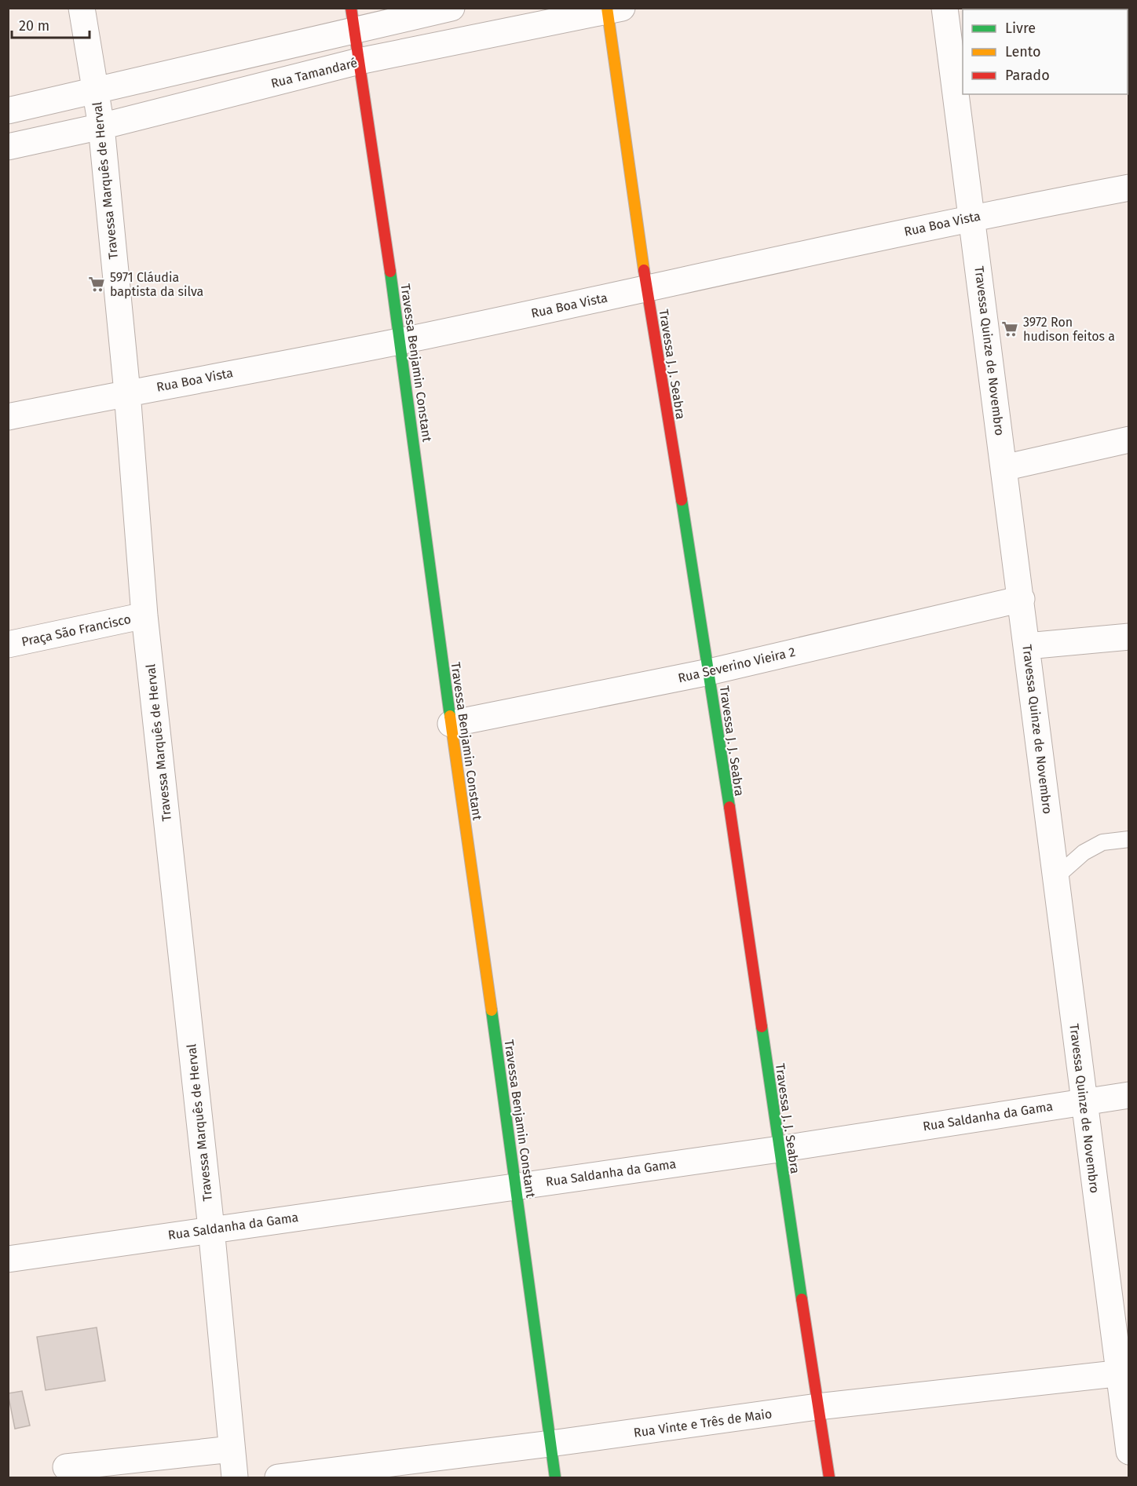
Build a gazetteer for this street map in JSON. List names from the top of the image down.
{
  "streets": {
    "street": [
      "Rua Tamandaré",
      "Travessa Marquês de Herval",
      "Rua Boa Vista",
      "Travessa Quinze de Novembro",
      "Travessa Benjamin Constant",
      "Travessa J. J. Seabra",
      "Praça São Francisco",
      "Rua Severino Vieira 2",
      "Rua Saldanha da Gama",
      "Rua Vinte e Três de Maio"
    ]
  },
  "crossings": [
    ["Rua Tamandaré", "Travessa Marquês de Herval"],
    ["Rua Tamandaré", "Travessa Benjamin Constant"],
    ["Rua Tamandaré", "Travessa J. J. Seabra"],
    ["Travessa Marquês de Herval", "Rua Boa Vista"],
    ["Travessa Marquês de Herval", "Praça São Francisco"],
    ["Travessa Marquês de Herval", "Rua Saldanha da Gama"],
    ["Rua Boa Vista", "Travessa Quinze de Novembro"],
    ["Rua Boa Vista", "Travessa Benjamin Constant"],
    ["Rua Boa Vista", "Travessa J. J. Seabra"],
    ["Travessa Quinze de Novembro", "Rua Severino Vieira 2"],
    ["Travessa Quinze de Novembro", "Rua Saldanha da Gama"],
    ["Travessa Quinze de Novembro", "Rua Vinte e Três de Maio"],
    ["Travessa Benjamin Constant", "Rua Severino Vieira 2"],
    ["Travessa Benjamin Constant", "Rua Saldanha da Gama"],
    ["Travessa Benjamin Constant", "Rua Vinte e Três de Maio"],
    ["Travessa J. J. Seabra", "Rua Severino Vieira 2"],
    ["Travessa J. J. Seabra", "Rua Saldanha da Gama"],
    ["Travessa J. J. Seabra", "Rua Vinte e Três de Maio"]
  ],
  "places": {
    "supermarket": ["5971 Cláudia baptista da silva", "3972 Ron hudison feitos a"]
  },
  "legend": ["Livre", "Lento", "Parado"],
  "scale_bar": "20 m"
}
